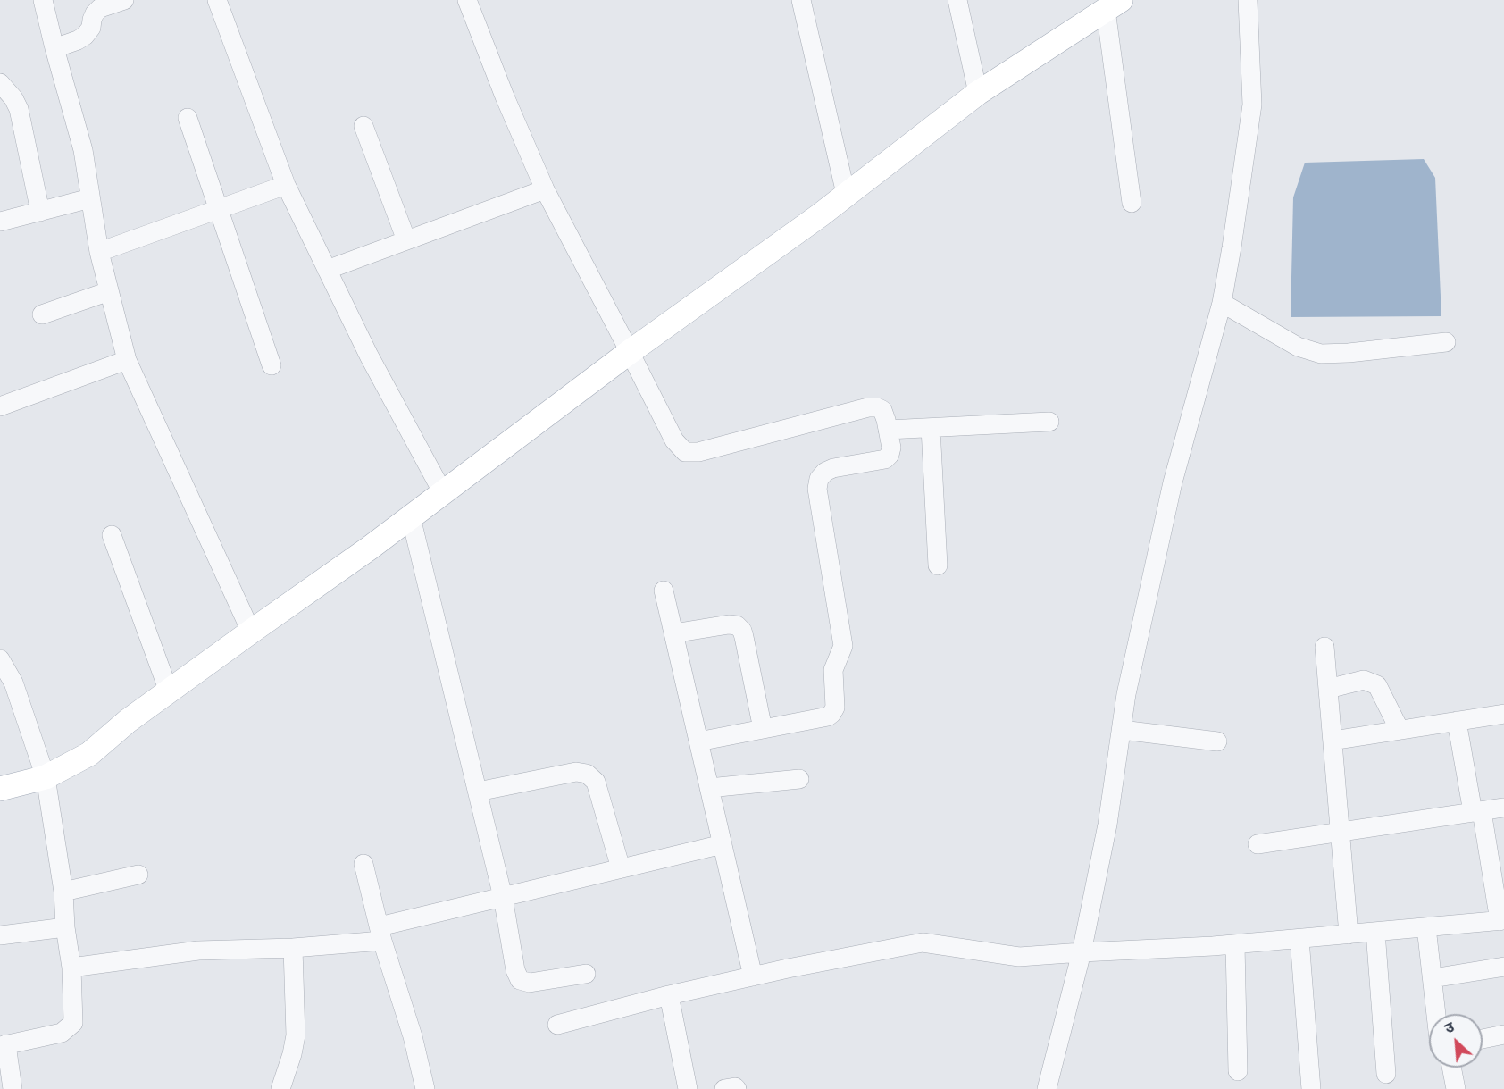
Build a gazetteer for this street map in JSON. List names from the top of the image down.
{
  "north": "top left"
}
